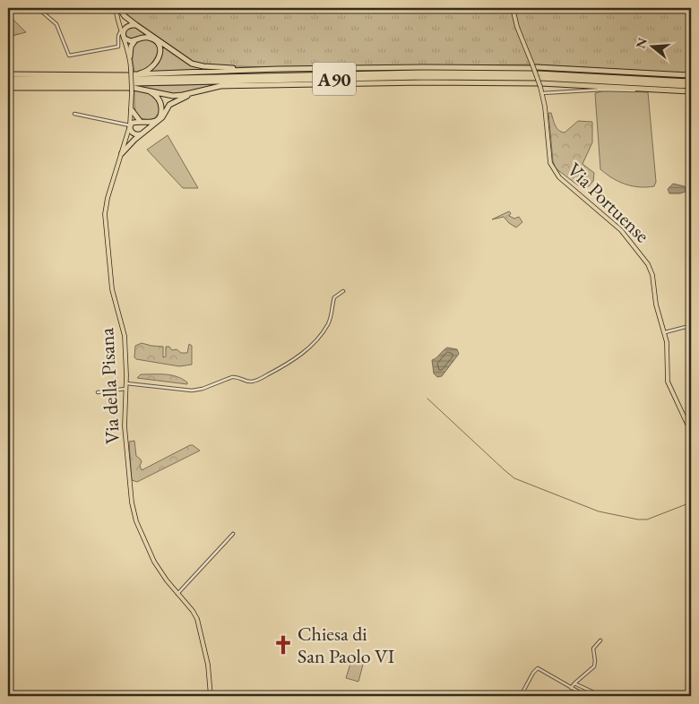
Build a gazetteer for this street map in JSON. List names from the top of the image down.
{
  "streets": {
    "highway": ["A90"],
    "main road": ["Via Portuense", "Via della Pisana"]
  },
  "crossings": [
    ["A90", "Via della Pisana"]
  ],
  "places": {
    "church": ["Chiesa di San Paolo VI"]
  },
  "north": "left"
}
